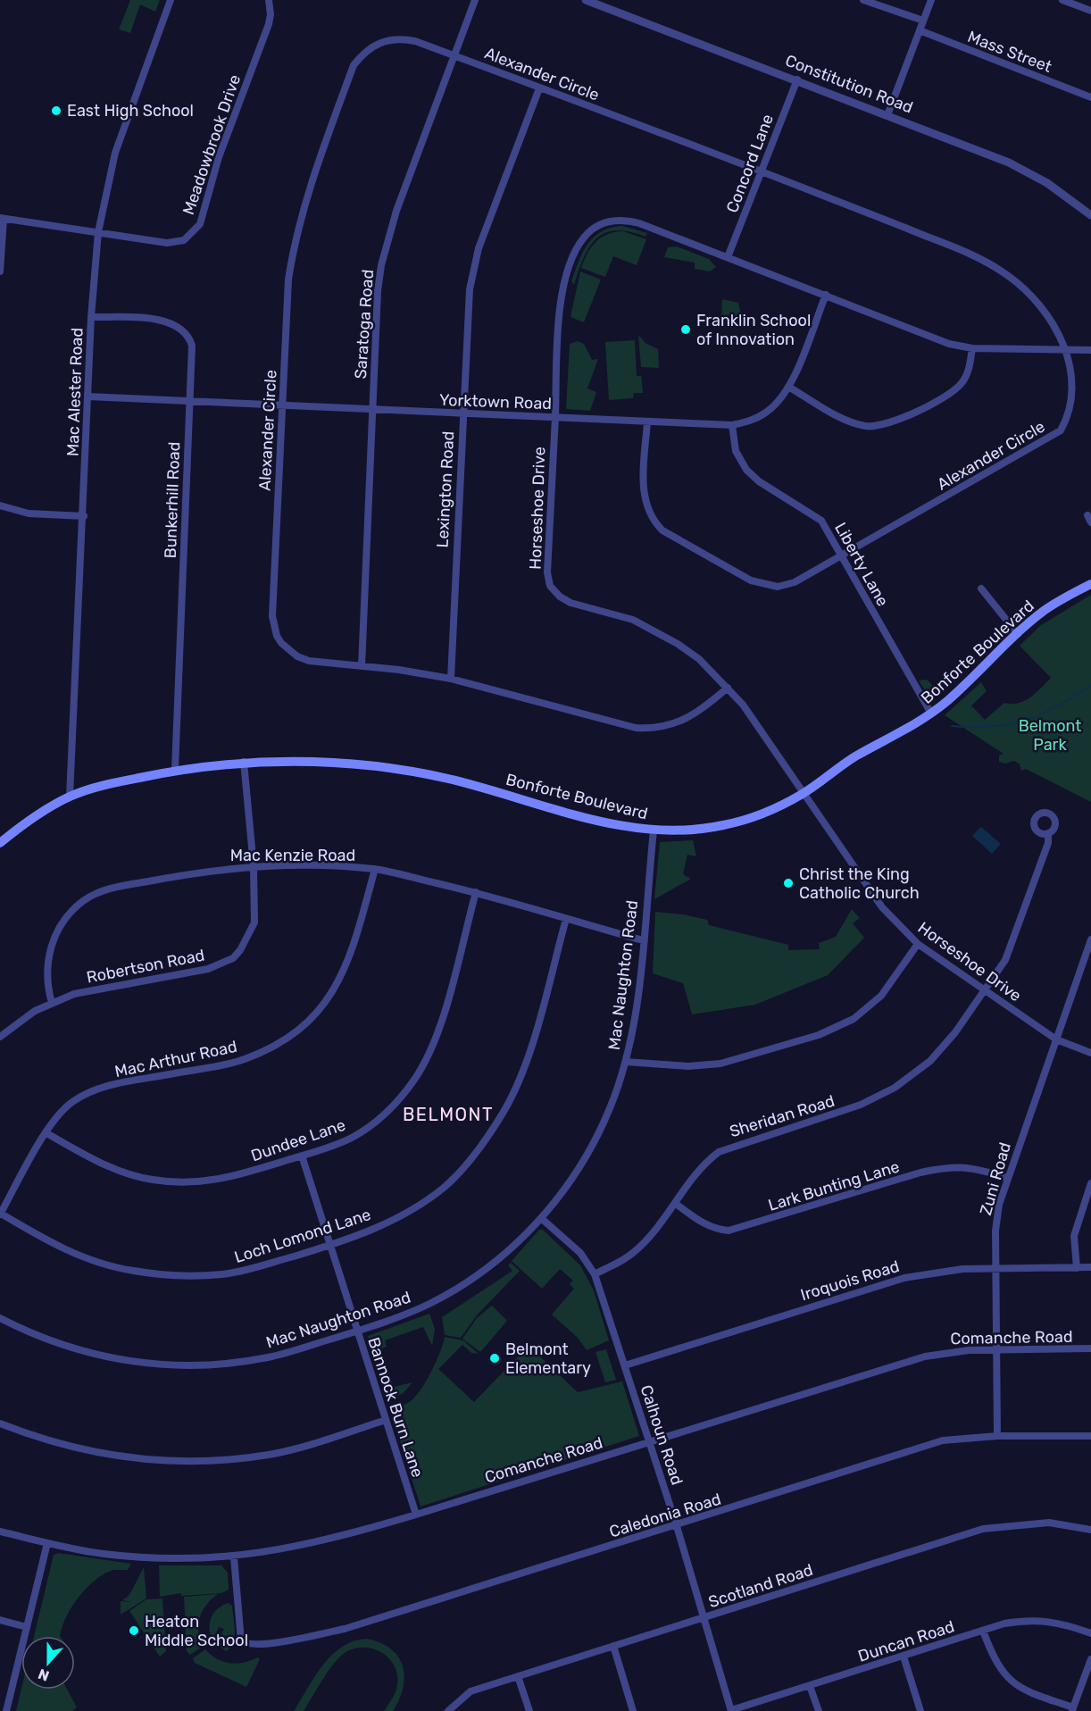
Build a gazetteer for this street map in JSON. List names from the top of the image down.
{
  "streets": {
    "main road": ["Bonforte Boulevard"],
    "street": [
      "Mass Street",
      "Alexander Circle",
      "Constitution Road",
      "Meadowbrook Drive",
      "Concord Lane",
      "Saratoga Road",
      "Mac Alester Road",
      "Yorktown Road",
      "Lexington Road",
      "Bunkerhill Road",
      "Horseshoe Drive",
      "Liberty Lane",
      "Mac Kenzie Road",
      "Robertson Road",
      "Mac Naughton Road",
      "Mac Arthur Road",
      "Sheridan Road",
      "Dundee Lane",
      "Zuni Road",
      "Lark Bunting Lane",
      "Loch Lomond Lane",
      "Iroquois Road",
      "Comanche Road",
      "Bannock Burn Lane",
      "Calhoun Road",
      "Caledonia Road",
      "Scotland Road",
      "Duncan Road"
    ]
  },
  "crossings": [
    ["Alexander Circle", "Concord Lane"],
    ["Alexander Circle", "Saratoga Road"],
    ["Alexander Circle", "Yorktown Road"],
    ["Alexander Circle", "Lexington Road"],
    ["Alexander Circle", "Horseshoe Drive"],
    ["Alexander Circle", "Liberty Lane"],
    ["Constitution Road", "Concord Lane"],
    ["Meadowbrook Drive", "Mac Alester Road"],
    ["Concord Lane", "Horseshoe Drive"],
    ["Saratoga Road", "Yorktown Road"],
    ["Mac Alester Road", "Yorktown Road"],
    ["Mac Alester Road", "Bunkerhill Road"],
    ["Mac Alester Road", "Bonforte Boulevard"],
    ["Yorktown Road", "Lexington Road"],
    ["Yorktown Road", "Bunkerhill Road"],
    ["Yorktown Road", "Horseshoe Drive"],
    ["Yorktown Road", "Liberty Lane"],
    ["Bunkerhill Road", "Bonforte Boulevard"],
    ["Horseshoe Drive", "Bonforte Boulevard"],
    ["Horseshoe Drive", "Sheridan Road"],
    ["Horseshoe Drive", "Zuni Road"],
    ["Liberty Lane", "Bonforte Boulevard"],
    ["Bonforte Boulevard", "Robertson Road"],
    ["Bonforte Boulevard", "Mac Naughton Road"],
    ["Mac Kenzie Road", "Robertson Road"],
    ["Mac Kenzie Road", "Mac Naughton Road"],
    ["Mac Kenzie Road", "Mac Arthur Road"],
    ["Mac Kenzie Road", "Dundee Lane"],
    ["Mac Kenzie Road", "Loch Lomond Lane"],
    ["Mac Naughton Road", "Bannock Burn Lane"],
    ["Mac Naughton Road", "Calhoun Road"],
    ["Mac Arthur Road", "Dundee Lane"],
    ["Mac Arthur Road", "Loch Lomond Lane"],
    ["Sheridan Road", "Lark Bunting Lane"],
    ["Sheridan Road", "Calhoun Road"],
    ["Dundee Lane", "Bannock Burn Lane"],
    ["Zuni Road", "Lark Bunting Lane"],
    ["Zuni Road", "Iroquois Road"],
    ["Zuni Road", "Comanche Road"],
    ["Zuni Road", "Caledonia Road"],
    ["Loch Lomond Lane", "Bannock Burn Lane"],
    ["Iroquois Road", "Calhoun Road"],
    ["Comanche Road", "Bannock Burn Lane"],
    ["Comanche Road", "Calhoun Road"],
    ["Comanche Road", "Caledonia Road"],
    ["Calhoun Road", "Caledonia Road"],
    ["Calhoun Road", "Scotland Road"],
    ["Calhoun Road", "Duncan Road"]
  ],
  "districts": ["BELMONT"],
  "parks": ["Belmont Park"],
  "places": [
    "East High School",
    "Franklin School of Innovation",
    "Christ the King Catholic Church",
    "Belmont Elementary",
    "Heaton Middle School"
  ],
  "north": "bottom"
}
